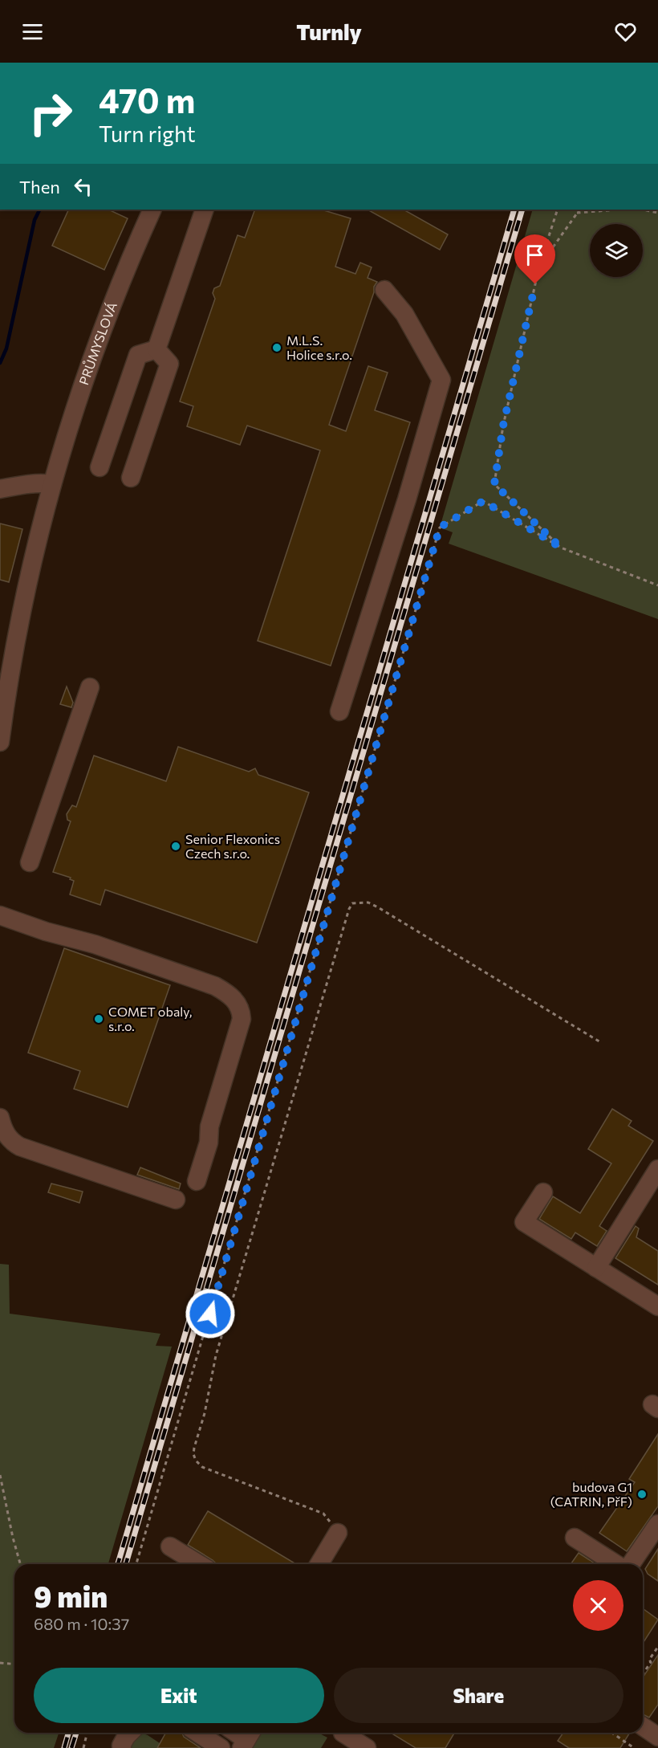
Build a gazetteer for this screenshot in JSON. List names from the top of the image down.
{
  "streets": {
    "street": ["PRŮMYSLOVÁ"]
  },
  "places": [
    "M.L.S. Holice s.r.o.",
    "Senior Flexonics Czech s.r.o.",
    "COMET obaly, s.r.o.",
    "budova G1 (CATRIN, PřF)"
  ],
  "page": {
    "header": "Turnly",
    "turn": ["470 m", "Turn right"],
    "then": "Then",
    "heading": ["9 min", "680 m · 10:37"],
    "buttons": ["Exit", "Share"]
  }
}
